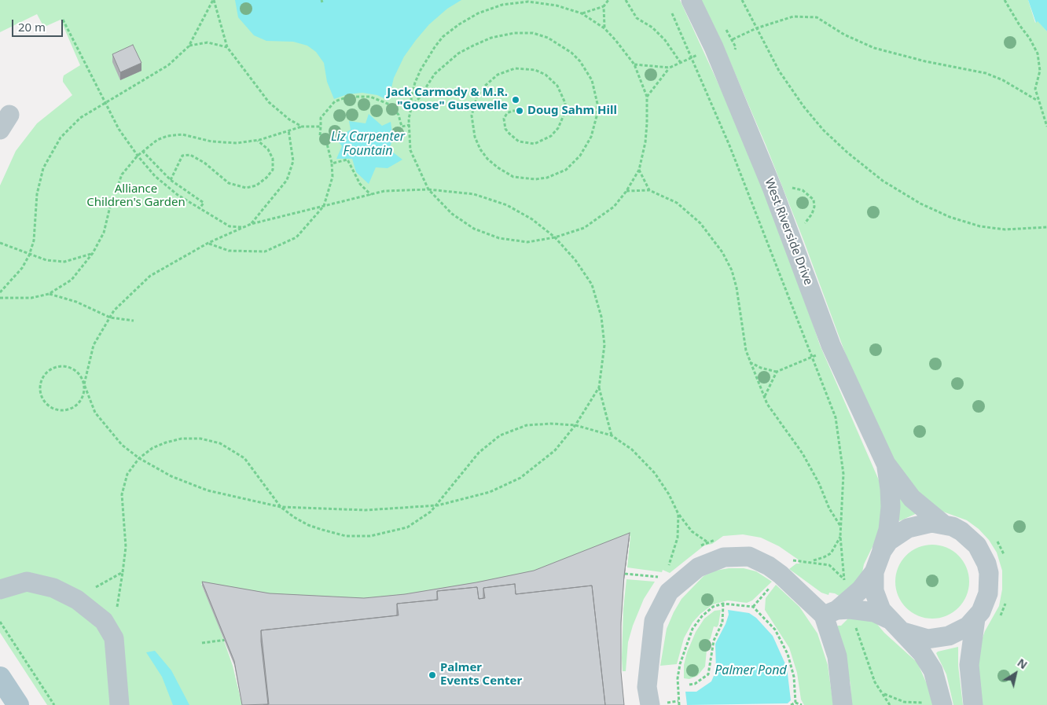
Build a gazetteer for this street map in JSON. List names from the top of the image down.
{
  "streets": {
    "street": ["West Riverside Drive"]
  },
  "water": ["Liz Carpenter Fountain", "Palmer Pond"],
  "parks": ["Alliance Children's Garden"],
  "places": ["Jack Carmody & M.R. \"Goose\" Gusewelle", "Doug Sahm Hill", "Palmer Events Center"],
  "scale_bar": "20 m",
  "north": "top right"
}
